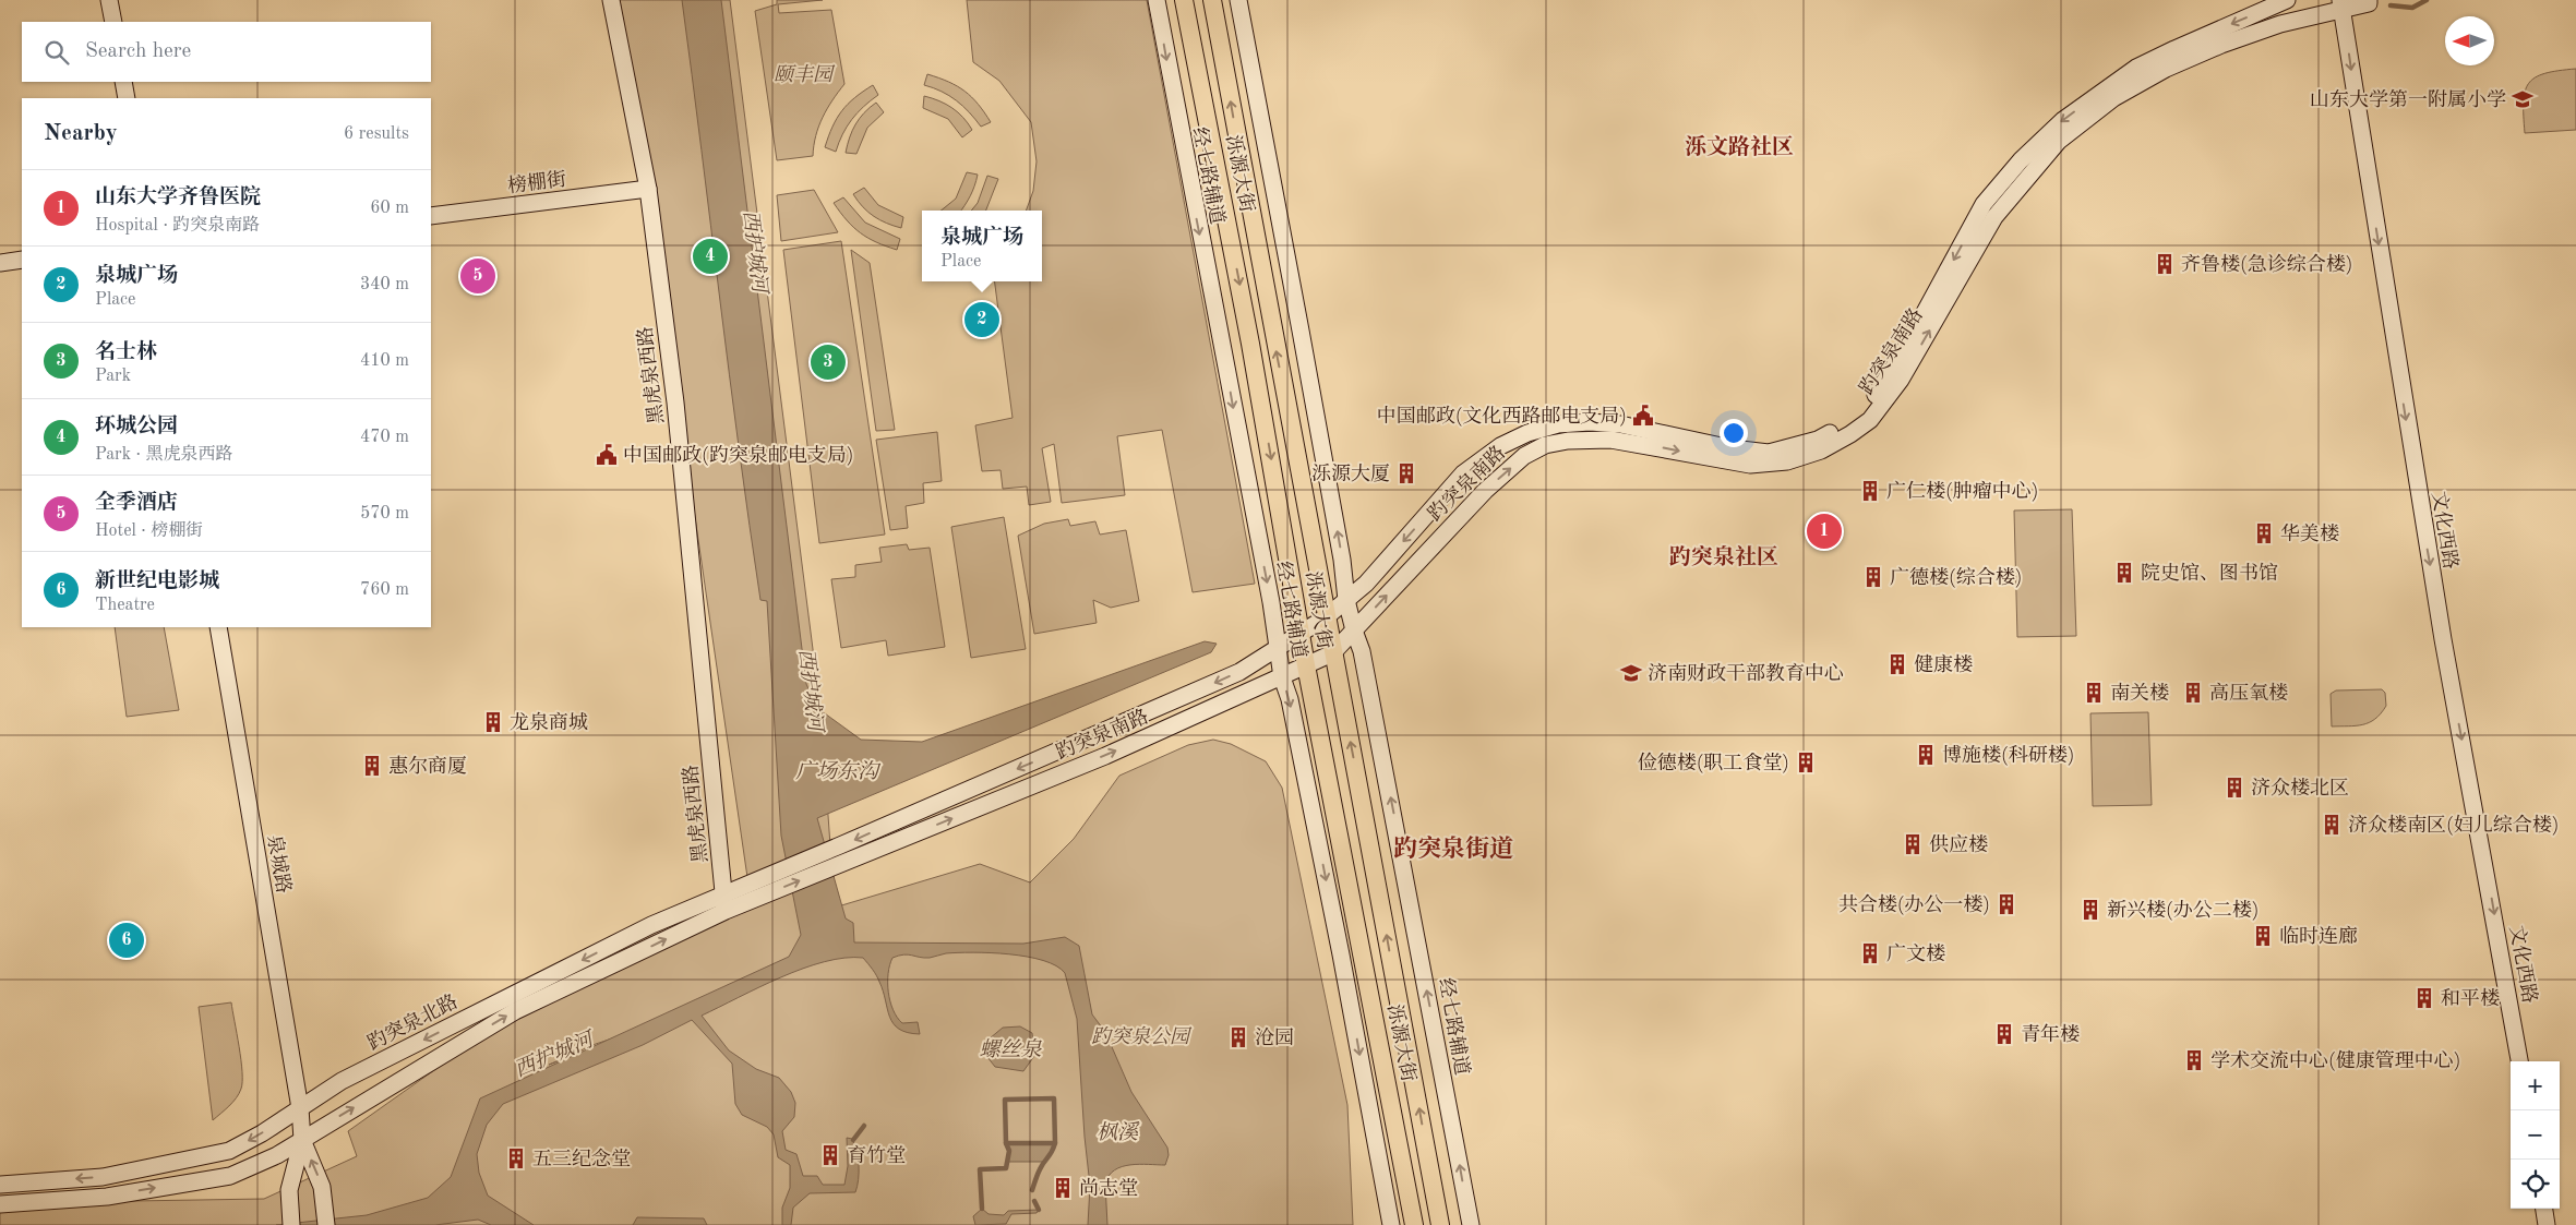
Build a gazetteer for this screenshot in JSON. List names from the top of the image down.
{
  "streets": {
    "main road": [
      "泺源大街",
      "经七路辅道",
      "榜棚街",
      "趵突泉南路",
      "黑虎泉西路",
      "文化西路",
      "泉城路",
      "趵突泉北路"
    ]
  },
  "crossings": [
    ["泺源大街", "趵突泉南路"],
    ["经七路辅道", "趵突泉南路"],
    ["榜棚街", "黑虎泉西路"],
    ["趵突泉南路", "黑虎泉西路"],
    ["趵突泉南路", "文化西路"],
    ["趵突泉南路", "趵突泉北路"],
    ["黑虎泉西路", "趵突泉北路"],
    ["泉城路", "趵突泉北路"]
  ],
  "one_way": ["文化西路"],
  "districts": ["泺文路社区", "趵突泉社区", "趵突泉街道"],
  "water": [
    "西护城河",
    "广场东沟",
    "螺丝泉",
    "枫溪"
  ],
  "parks": ["颐丰园", "趵突泉公园"],
  "places": {
    "school or university": ["山东大学第一附属小学", "济南财政干部教育中心"],
    "building": [
      "齐鲁楼(急诊综合楼)",
      "泺源大厦",
      "广仁楼(肿瘤中心)",
      "华美楼",
      "院史馆、图书馆",
      "广德楼(综合楼)",
      "健康楼",
      "南关楼",
      "高压氧楼",
      "龙泉商城",
      "博施楼(科研楼)",
      "俭德楼(职工食堂)",
      "惠尔商厦",
      "济众楼北区",
      "济众楼南区(妇儿综合楼)",
      "供应楼",
      "共合楼(办公一楼)",
      "新兴楼(办公二楼)",
      "临时连廊",
      "广文楼",
      "和平楼",
      "青年楼",
      "沧园",
      "学术交流中心(健康管理中心)",
      "育竹堂",
      "五三纪念堂",
      "尚志堂"
    ],
    "public building": ["中国邮政(文化西路邮电支局)", "中国邮政(趵突泉邮电支局)"]
  },
  "north": "left",
  "page": {
    "search": "Search here",
    "heading": ["Nearby", "6 results"],
    "list": [
      {
        "mark": "1",
        "name": "山东大学齐鲁医院",
        "note": "Hospital · 趵突泉南路",
        "value": "60 m"
      },
      {
        "mark": "2",
        "name": "泉城广场",
        "note": "Place",
        "value": "340 m"
      },
      {
        "mark": "3",
        "name": "名士林",
        "note": "Park",
        "value": "410 m"
      },
      {
        "mark": "4",
        "name": "环城公园",
        "note": "Park · 黑虎泉西路",
        "value": "470 m"
      },
      {
        "mark": "5",
        "name": "全季酒店",
        "note": "Hotel · 榜棚街",
        "value": "570 m"
      },
      {
        "mark": "6",
        "name": "新世纪电影城",
        "note": "Theatre",
        "value": "760 m"
      }
    ],
    "popup": ["泉城广场", "Place"],
    "pins": [
      "4",
      "5",
      "2",
      "3",
      "1",
      "6"
    ],
    "map_buttons": ["+", "−"]
  }
}
